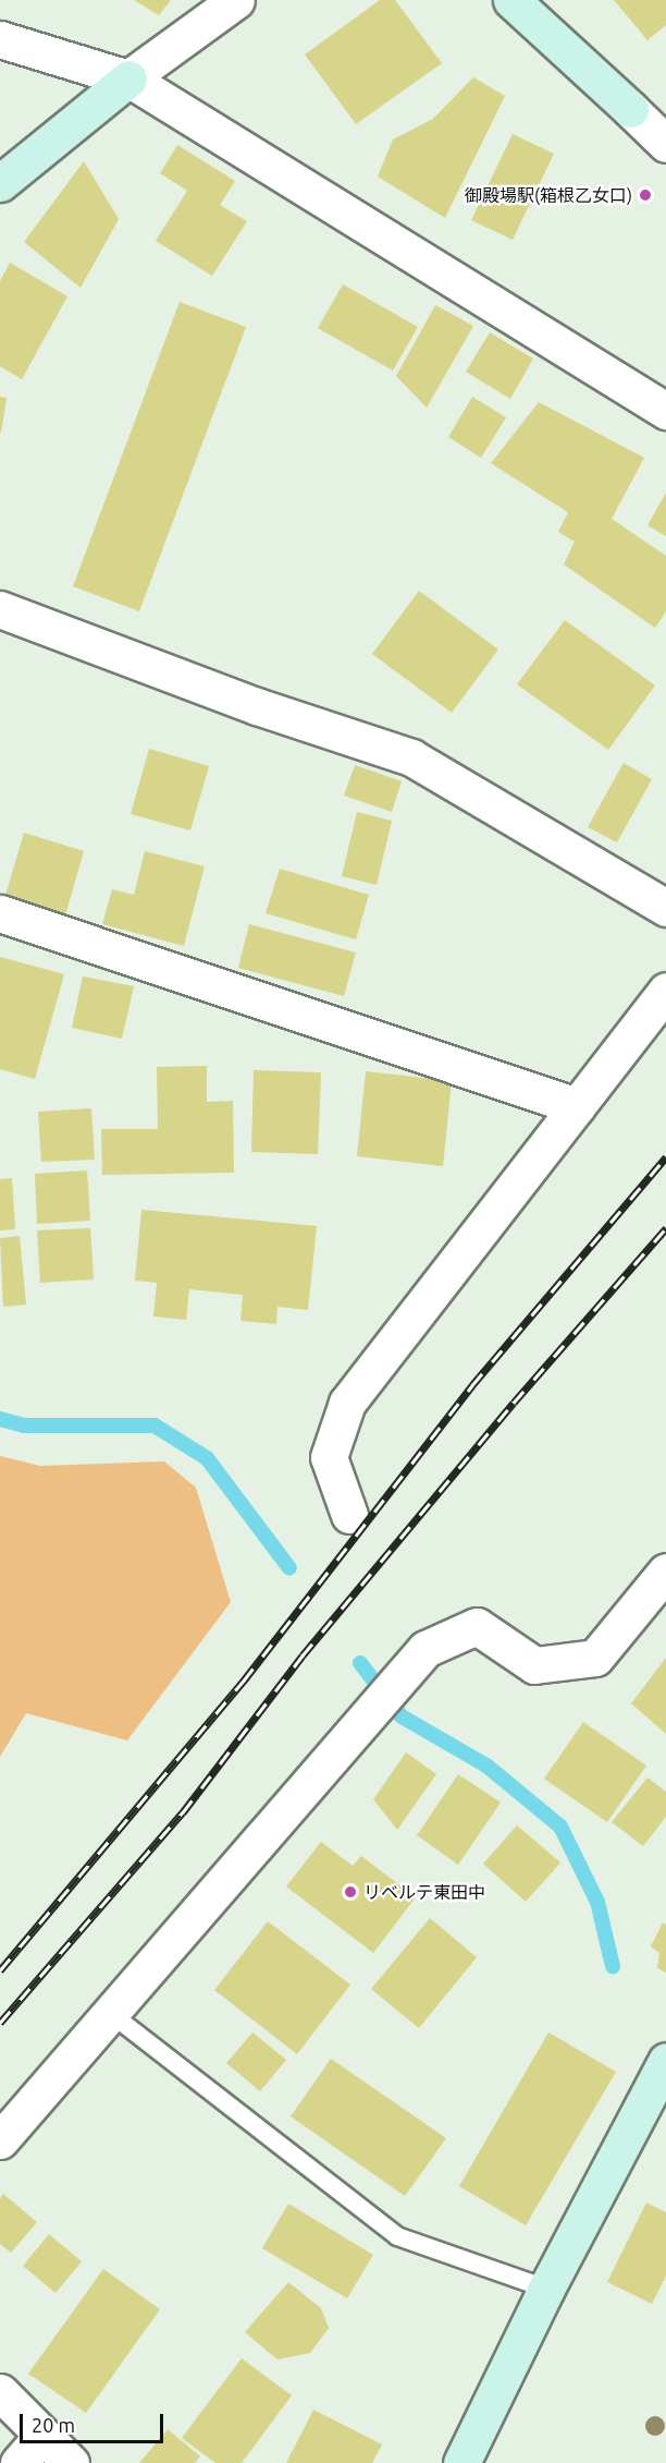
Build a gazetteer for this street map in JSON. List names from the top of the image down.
{
  "places": ["御殿場駅(箱根乙女口)", "リベルテ東田中"],
  "scale_bar": "20 m"
}
